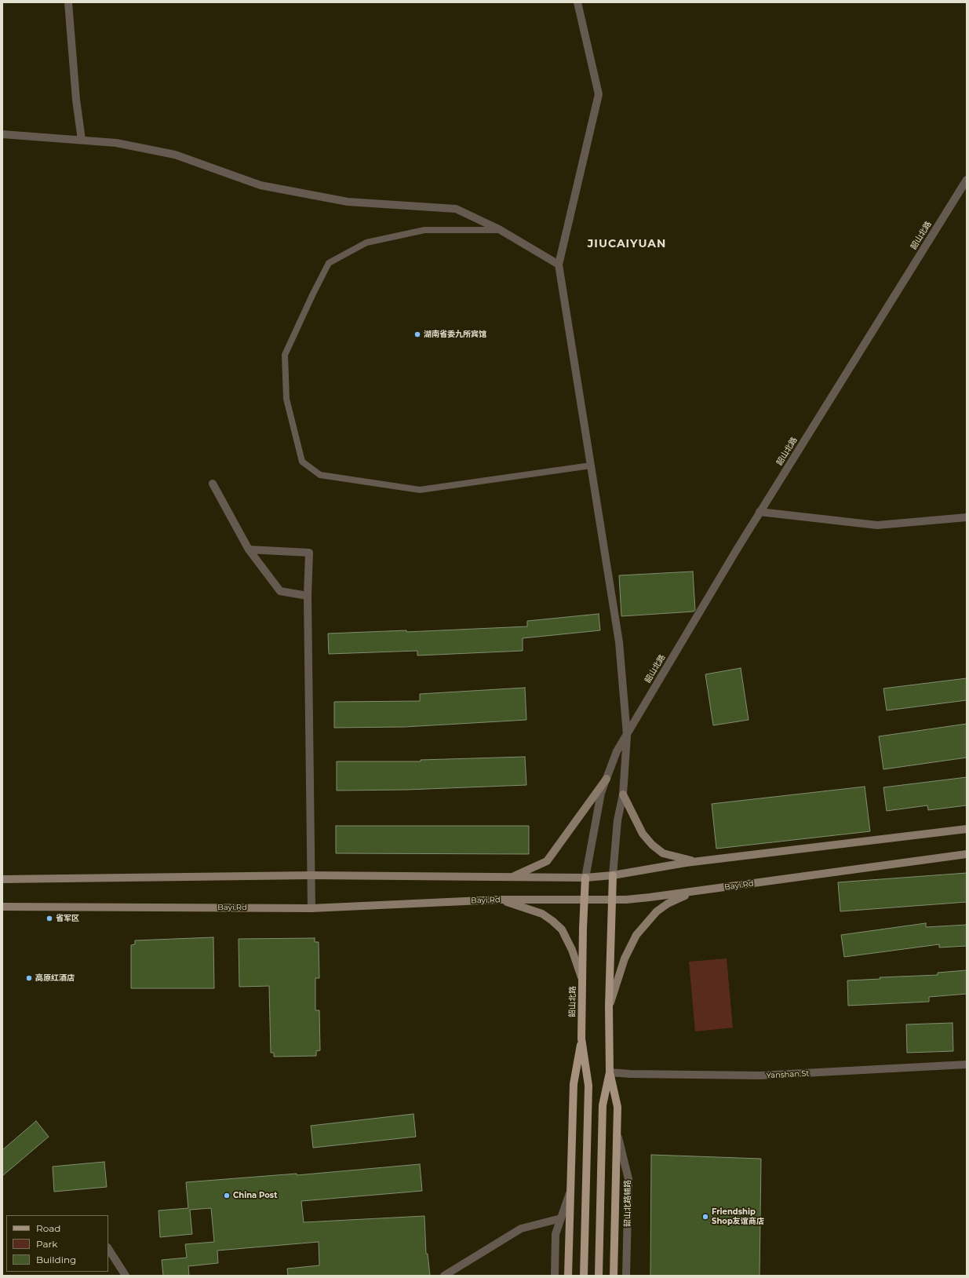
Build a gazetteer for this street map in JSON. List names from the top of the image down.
{
  "streets": {
    "main road": ["韶山北路", "Bayi.Rd"],
    "street": ["Yanshan.St", "韶山北路辅路"]
  },
  "crossings": [
    ["韶山北路", "Bayi.Rd"],
    ["韶山北路", "Yanshan.St"]
  ],
  "districts": ["JIUCAIYUAN"],
  "places": [
    "湖南省委九所宾馆",
    "省军区",
    "高原红酒店",
    "China Post",
    "Friendship Shop友谊商店"
  ],
  "legend": ["Road", "Park", "Building"]
}
